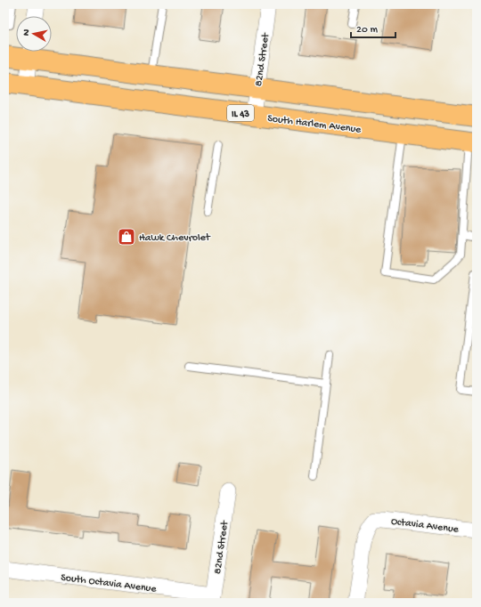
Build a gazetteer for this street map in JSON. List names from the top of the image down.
{
  "streets": {
    "main road": ["IL 43", "South Harlem Avenue"],
    "street": ["82nd Street", "Octavia Avenue", "South Octavia Avenue"]
  },
  "crossings": [
    ["82nd Street", "South Harlem Avenue"],
    ["82nd Street", "South Octavia Avenue"]
  ],
  "places": {
    "shop": ["Hawk Chevrolet"]
  },
  "scale_bar": "20 m",
  "north": "left"
}
